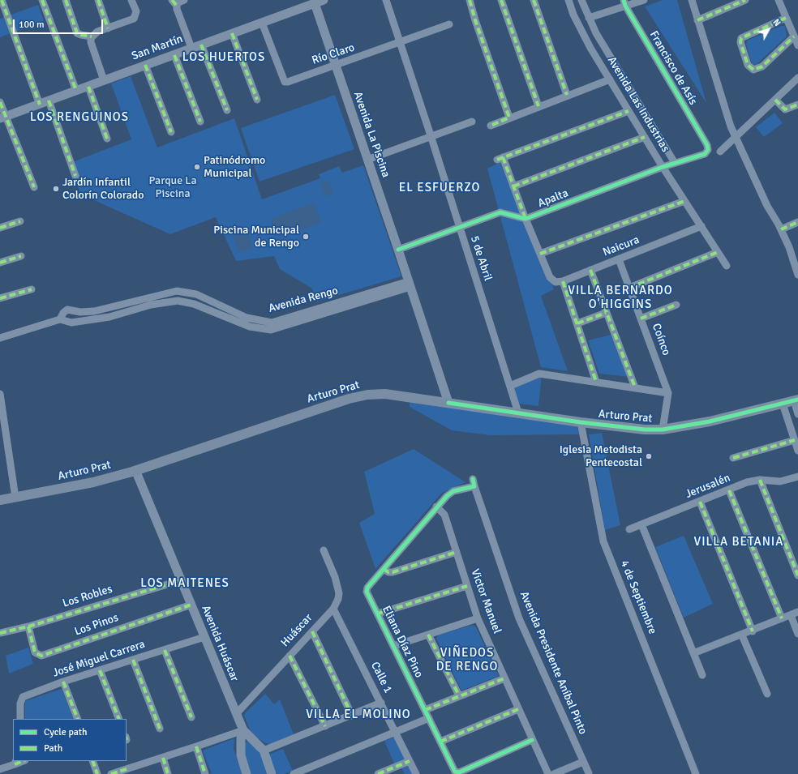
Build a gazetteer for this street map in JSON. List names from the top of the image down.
{
  "streets": {
    "main road": ["Arturo Prat"],
    "street": [
      "San Martín",
      "Río Claro",
      "Francisco de Asís",
      "Avenida Las Industrias",
      "Avenida La Piscina",
      "Apalta",
      "Naicura",
      "5 de Abril",
      "Avenida Rengo",
      "Coínco",
      "Jerusalén",
      "Los Robles",
      "4 de Septiembre",
      "Victor Manuel",
      "Los Pinos",
      "Huáscar",
      "Eliana Díaz Pino",
      "Avenida Huáscar",
      "José Miguel Carrera",
      "Avenida Presidente Aníbal Pinto",
      "Calle 1"
    ]
  },
  "crossings": [
    ["San Martín", "Río Claro"],
    ["San Martín", "Avenida La Piscina"],
    ["Río Claro", "Avenida La Piscina"],
    ["Río Claro", "5 de Abril"],
    ["Francisco de Asís", "Apalta"],
    ["Avenida Las Industrias", "Apalta"],
    ["Avenida Las Industrias", "Naicura"],
    ["Avenida La Piscina", "Avenida Rengo"],
    ["Avenida La Piscina", "Arturo Prat"],
    ["Naicura", "Coínco"],
    ["5 de Abril", "Arturo Prat"],
    ["Coínco", "Arturo Prat"],
    ["Arturo Prat", "4 de Septiembre"],
    ["Arturo Prat", "Avenida Huáscar"],
    ["Los Robles", "Los Pinos"],
    ["Los Robles", "Avenida Huáscar"],
    ["Victor Manuel", "Eliana Díaz Pino"],
    ["Los Pinos", "Avenida Huáscar"],
    ["Huáscar", "Avenida Huáscar"],
    ["Huáscar", "Calle 1"],
    ["Eliana Díaz Pino", "Avenida Presidente Aníbal Pinto"],
    ["Avenida Huáscar", "José Miguel Carrera"]
  ],
  "districts": [
    "LOS HUERTOS",
    "LOS RENGUINOS",
    "EL ESFUERZO",
    "VILLA BERNARDO O'HIGGINS",
    "VILLA BETANIA",
    "LOS MAITENES",
    "VIÑEDOS DE RENGO",
    "VILLA EL MOLINO"
  ],
  "parks": ["Parque La Piscina"],
  "places": [
    "Patinódromo Municipal",
    "Jardín Infantil Colorín Colorado",
    "Piscina Municipal de Rengo",
    "Iglesia Metodista Pentecostal"
  ],
  "legend": ["Cycle path", "Path"],
  "scale_bar": "100 m",
  "north": "top right"
}
